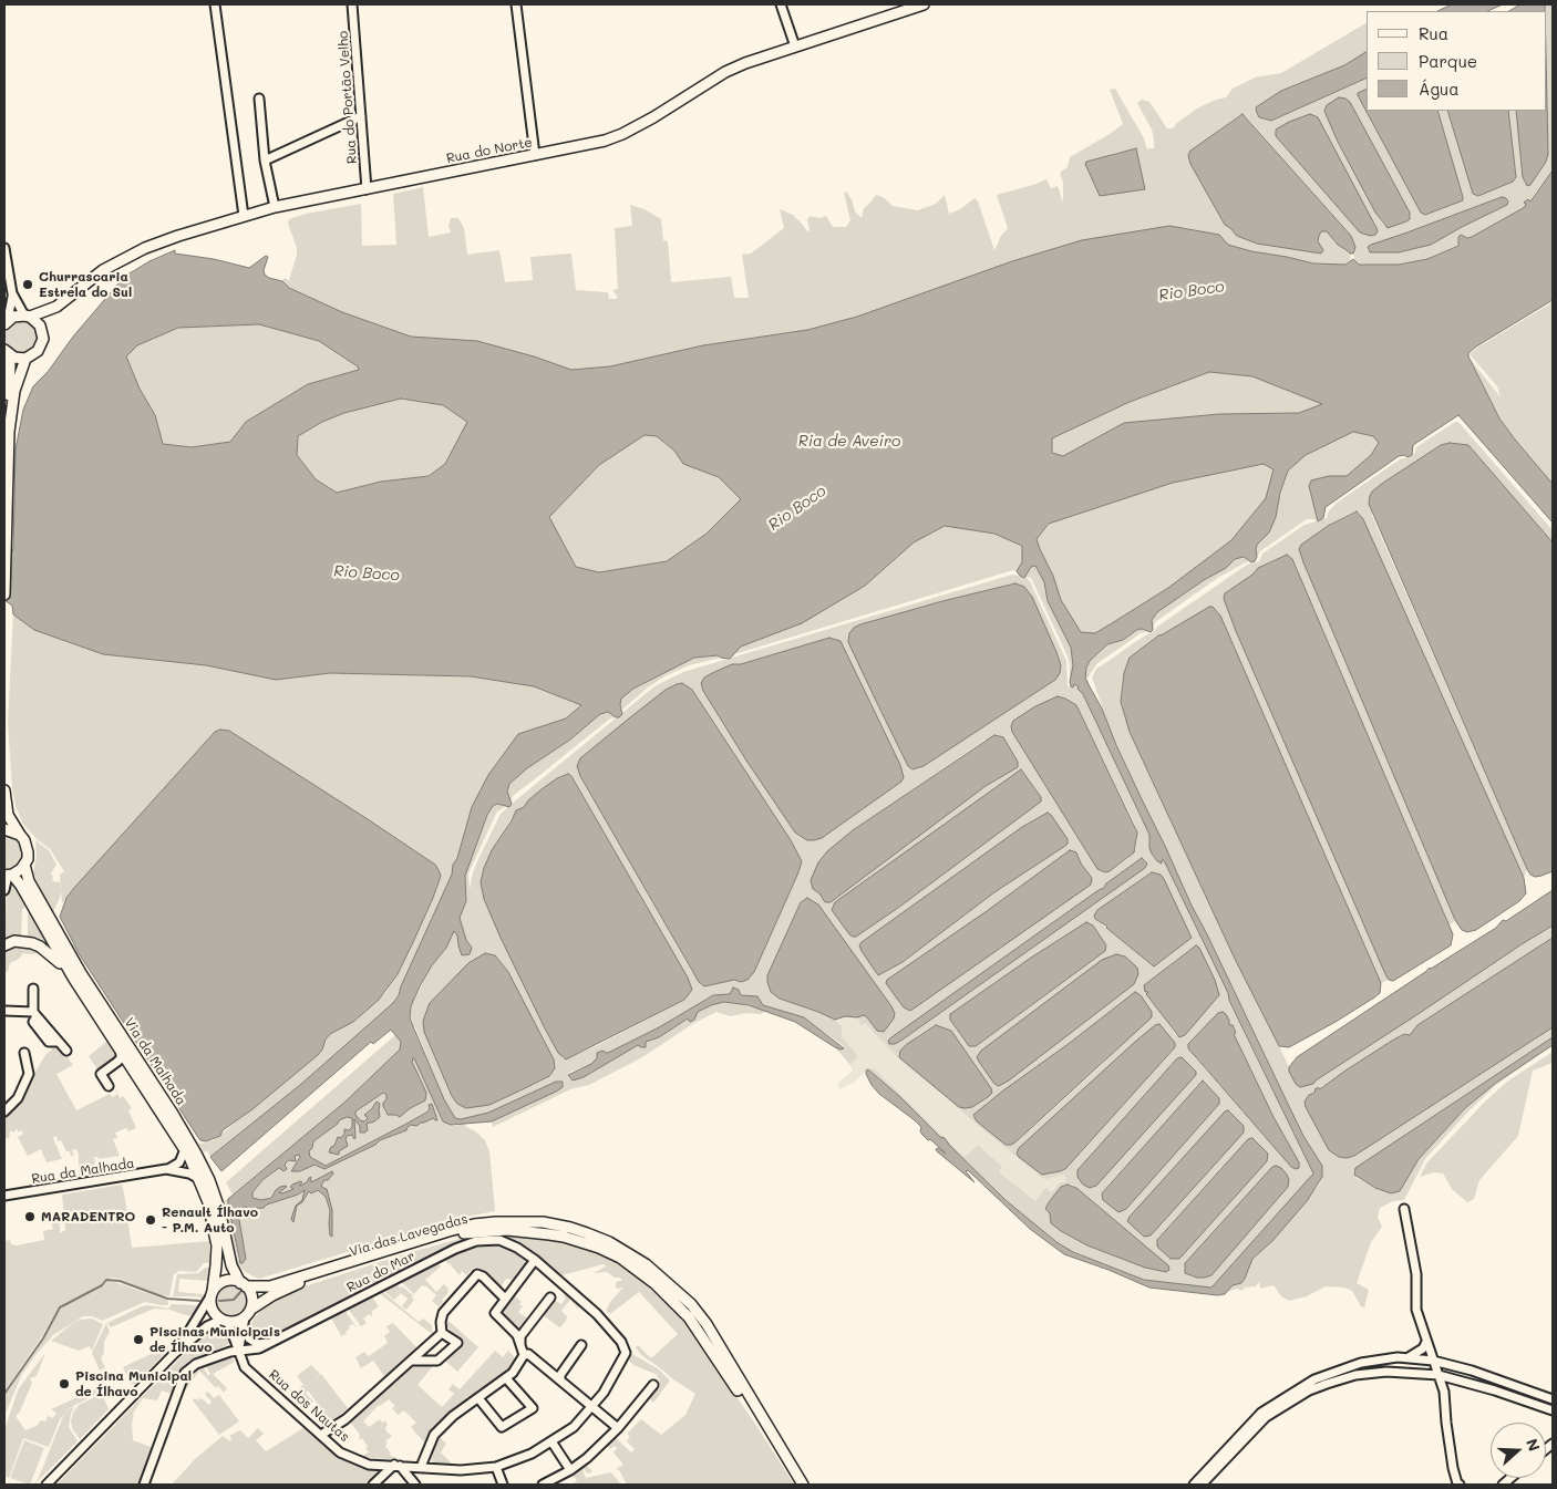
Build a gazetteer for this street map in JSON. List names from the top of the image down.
{
  "streets": {
    "main road": ["Rua do Norte", "Via da Malhada", "Via das Lavegadas"],
    "street": [
      "Rua do Portão Velho",
      "Rua da Malhada",
      "Rua do Mar",
      "Rua dos Nautas"
    ]
  },
  "crossings": [
    ["Rua do Portão Velho", "Rua do Norte"],
    ["Via da Malhada", "Via das Lavegadas"],
    ["Via da Malhada", "Rua dos Nautas"],
    ["Via das Lavegadas", "Rua dos Nautas"],
    ["Rua do Mar", "Rua dos Nautas"]
  ],
  "water": ["Rio Boco", "Ria de Aveiro"],
  "places": [
    "Churrascaria Estrela do Sul",
    "MARADENTRO",
    "Renault Ílhavo - P.M. Auto",
    "Piscinas Municipais de Ílhavo",
    "Piscina Municipal de Ílhavo"
  ],
  "legend": ["Rua", "Parque", "Água"],
  "north": "right"
}
